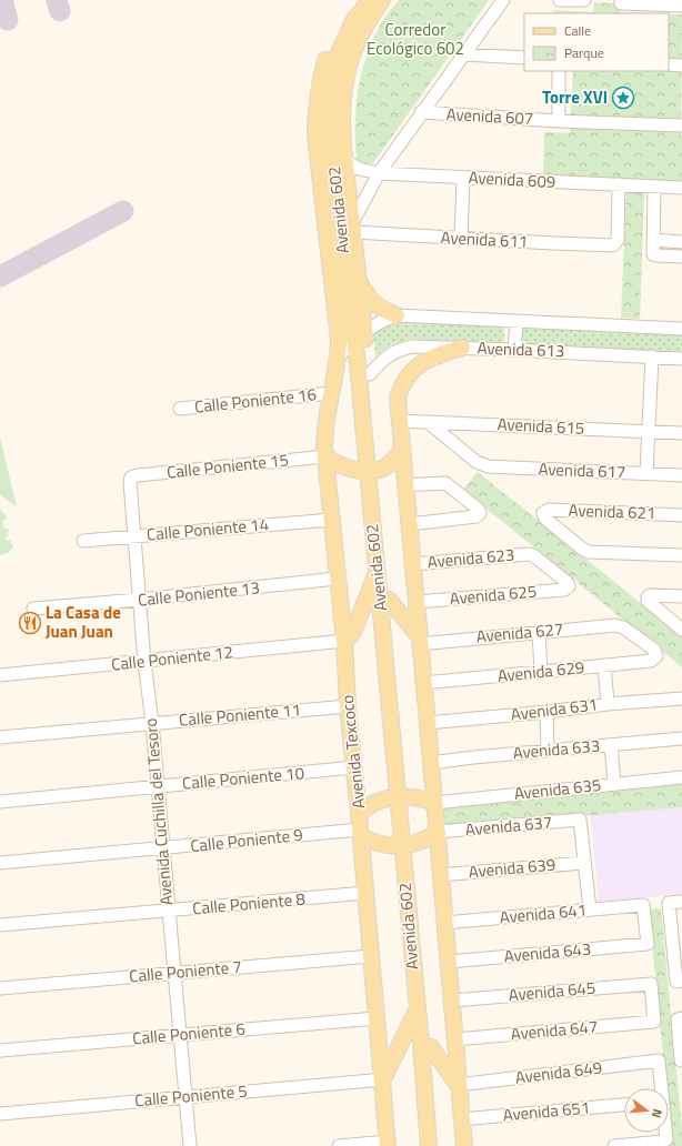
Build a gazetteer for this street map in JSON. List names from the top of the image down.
{
  "streets": {
    "main road": ["Avenida 602", "Avenida Texcoco"],
    "street": [
      "Avenida 607",
      "Avenida 609",
      "Avenida 611",
      "Avenida 613",
      "Calle Poniente 16",
      "Avenida 615",
      "Calle Poniente 15",
      "Avenida 617",
      "Avenida 621",
      "Calle Poniente 14",
      "Avenida 623",
      "Calle Poniente 13",
      "Avenida 625",
      "Avenida 627",
      "Calle Poniente 12",
      "Avenida 629",
      "Avenida 631",
      "Calle Poniente 11",
      "Avenida 633",
      "Calle Poniente 10",
      "Avenida 635",
      "Avenida Cuchilla del Tesoro",
      "Avenida 637",
      "Calle Poniente 9",
      "Avenida 639",
      "Calle Poniente 8",
      "Avenida 641",
      "Avenida 643",
      "Calle Poniente 7",
      "Avenida 645",
      "Avenida 647",
      "Calle Poniente 6",
      "Avenida 649",
      "Calle Poniente 5",
      "Avenida 651"
    ]
  },
  "crossings": [
    ["Avenida 607", "Avenida 602"],
    ["Avenida 609", "Avenida 602"],
    ["Avenida 609", "Avenida 611"],
    ["Avenida 602", "Avenida 611"],
    ["Avenida 602", "Avenida 613"],
    ["Calle Poniente 16", "Avenida Texcoco"],
    ["Avenida 615", "Avenida 617"],
    ["Calle Poniente 15", "Avenida Texcoco"],
    ["Calle Poniente 15", "Avenida Cuchilla del Tesoro"],
    ["Calle Poniente 14", "Avenida Texcoco"],
    ["Calle Poniente 14", "Avenida Cuchilla del Tesoro"],
    ["Avenida 623", "Avenida 625"],
    ["Calle Poniente 13", "Avenida Texcoco"],
    ["Calle Poniente 13", "Avenida Cuchilla del Tesoro"],
    ["Avenida 627", "Avenida 629"],
    ["Calle Poniente 12", "Avenida Texcoco"],
    ["Calle Poniente 12", "Avenida Cuchilla del Tesoro"],
    ["Calle Poniente 11", "Avenida Texcoco"],
    ["Calle Poniente 11", "Avenida Cuchilla del Tesoro"],
    ["Avenida Texcoco", "Calle Poniente 10"],
    ["Avenida Texcoco", "Calle Poniente 9"],
    ["Avenida Texcoco", "Calle Poniente 8"],
    ["Avenida Texcoco", "Calle Poniente 7"],
    ["Avenida Texcoco", "Calle Poniente 6"],
    ["Avenida Texcoco", "Calle Poniente 5"],
    ["Calle Poniente 10", "Avenida Cuchilla del Tesoro"],
    ["Avenida Cuchilla del Tesoro", "Calle Poniente 9"],
    ["Avenida Cuchilla del Tesoro", "Calle Poniente 8"],
    ["Avenida Cuchilla del Tesoro", "Calle Poniente 7"],
    ["Avenida Cuchilla del Tesoro", "Calle Poniente 6"],
    ["Avenida Cuchilla del Tesoro", "Calle Poniente 5"],
    ["Avenida 637", "Avenida 639"],
    ["Avenida 641", "Avenida 643"],
    ["Avenida 645", "Avenida 647"]
  ],
  "parks": ["Corredor Ecológico 602"],
  "places": {
    "place": ["Torre XVI"],
    "restaurant": ["La Casa de Juan Juan"]
  },
  "legend": ["Calle", "Parque"],
  "north": "right"
}
